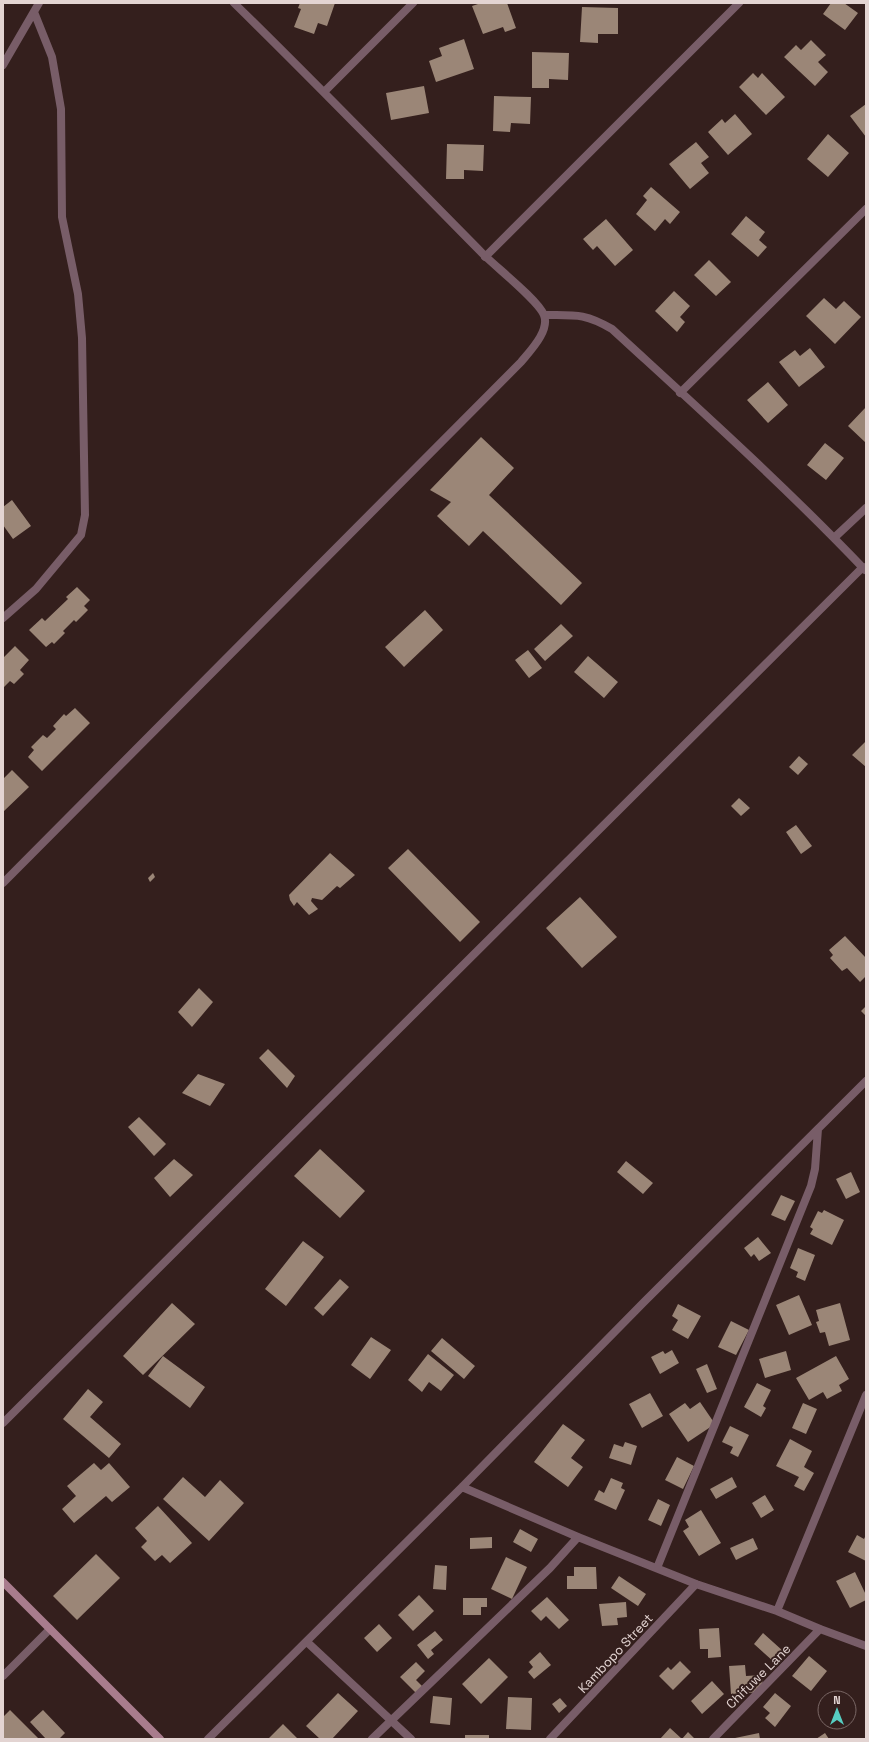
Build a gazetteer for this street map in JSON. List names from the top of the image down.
{
  "streets": {
    "street": ["Kambopo Street", "Chifuwe Lane"]
  },
  "north": "top"
}
